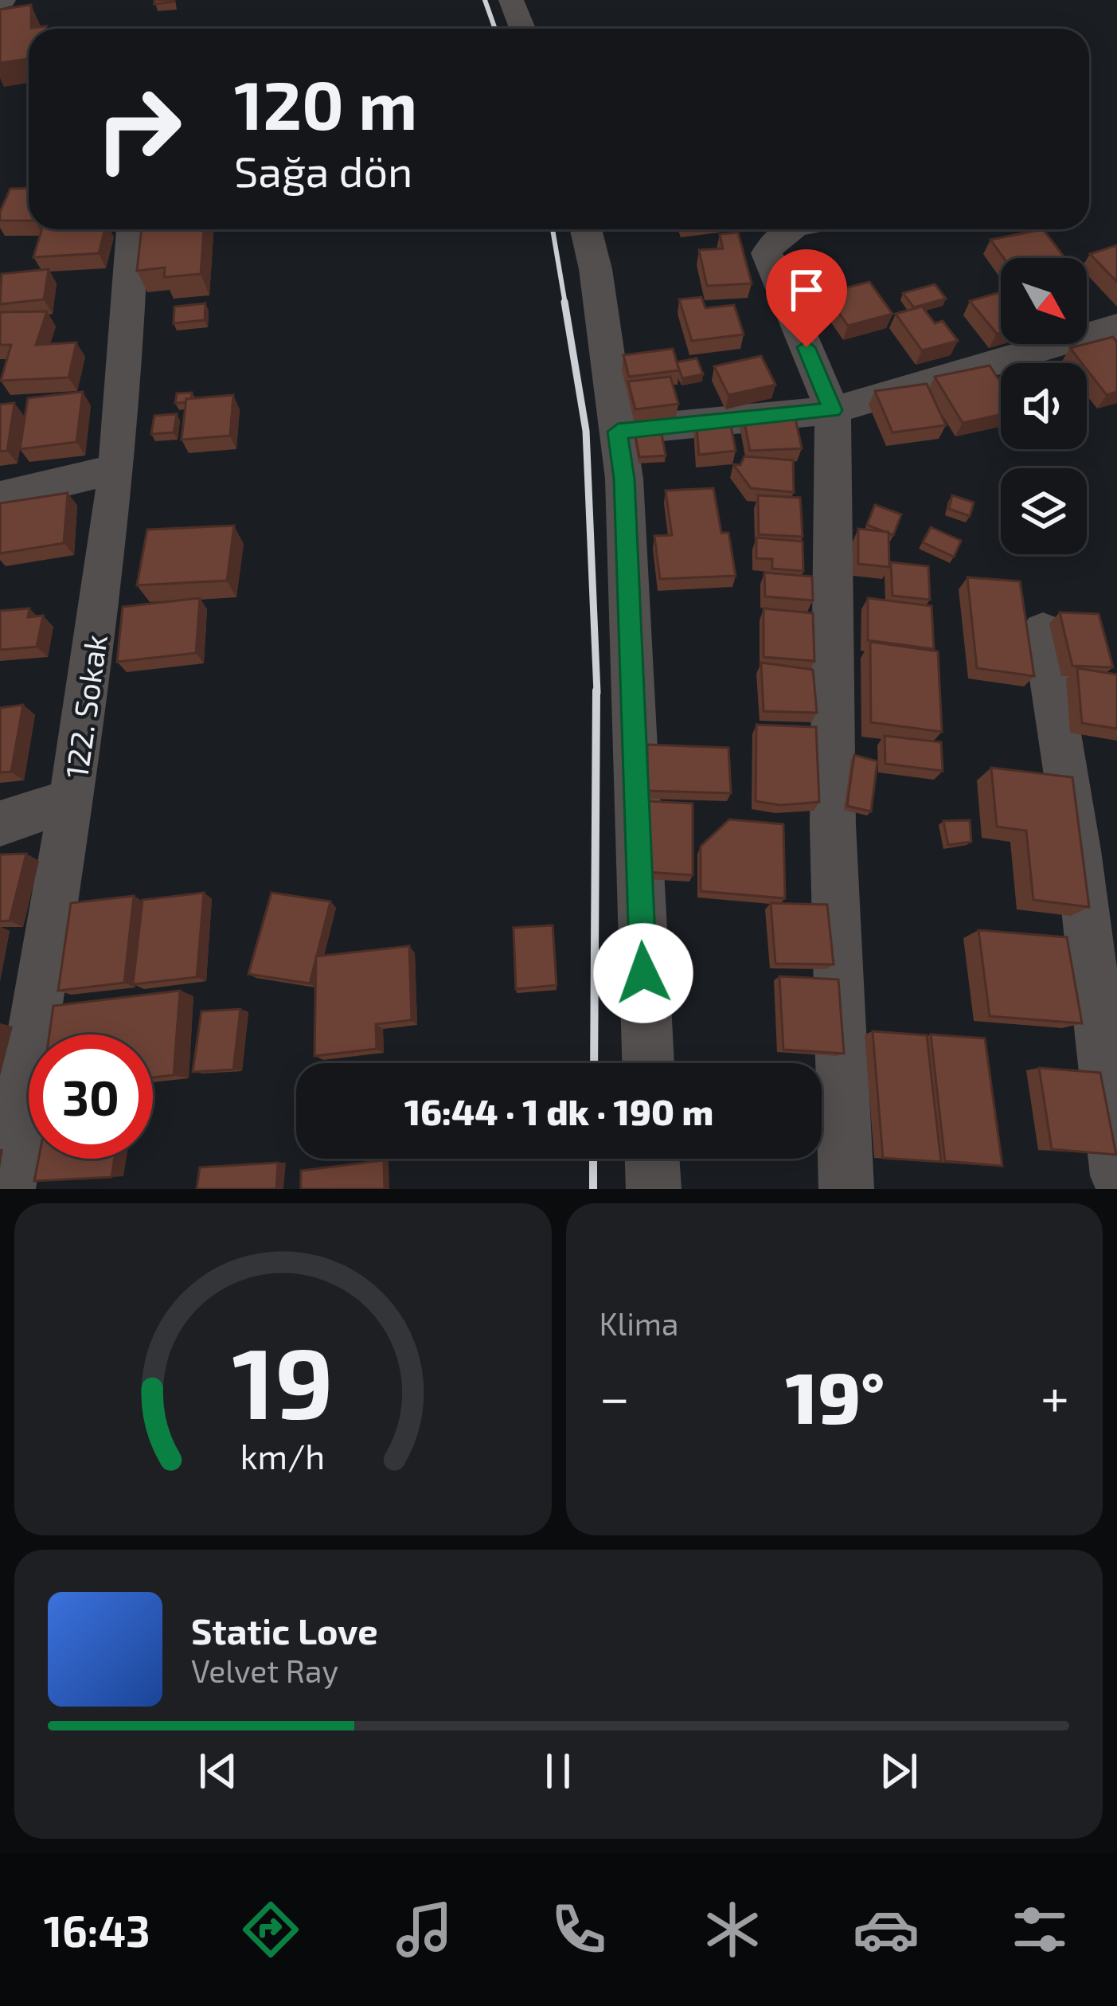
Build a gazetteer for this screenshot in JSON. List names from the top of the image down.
{
  "streets": {
    "street": ["122. Sokak"]
  },
  "north": "bottom right",
  "page": {
    "turn": ["120 m", "Sağa dön"],
    "limit": "30",
    "trip": "16:44 · 1 dk · 190 m",
    "tile": "Klima",
    "heat": ["−", "19°", "+"],
    "song": ["Static Love", "Velvet Ray"],
    "tabs": "16:43",
    "gauge": ["19", "km/h"]
  }
}
